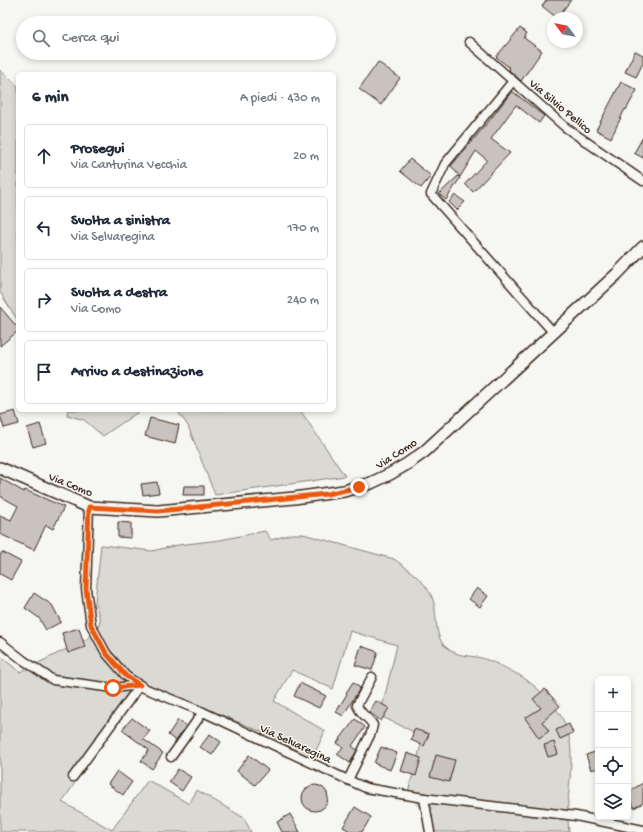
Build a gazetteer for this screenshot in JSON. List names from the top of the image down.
{
  "streets": {
    "main road": ["Via Como"],
    "street": ["Via Silvio Pellico", "Via Selvaregina"]
  },
  "crossings": [
    ["Via Como", "Via Selvaregina"]
  ],
  "north": "top left",
  "page": {
    "search": "Cerca qui",
    "heading": ["6 min", "A piedi · 430 m"],
    "list": [
      ["Prosegui", "Via Canturina Vecchia", "20 m"],
      ["Svolta a sinistra", "Via Selvaregina", "170 m"],
      ["Svolta a destra", "Via Como", "240 m"],
      "Arrivo a destinazione"
    ],
    "map_buttons": ["+", "−"]
  }
}
